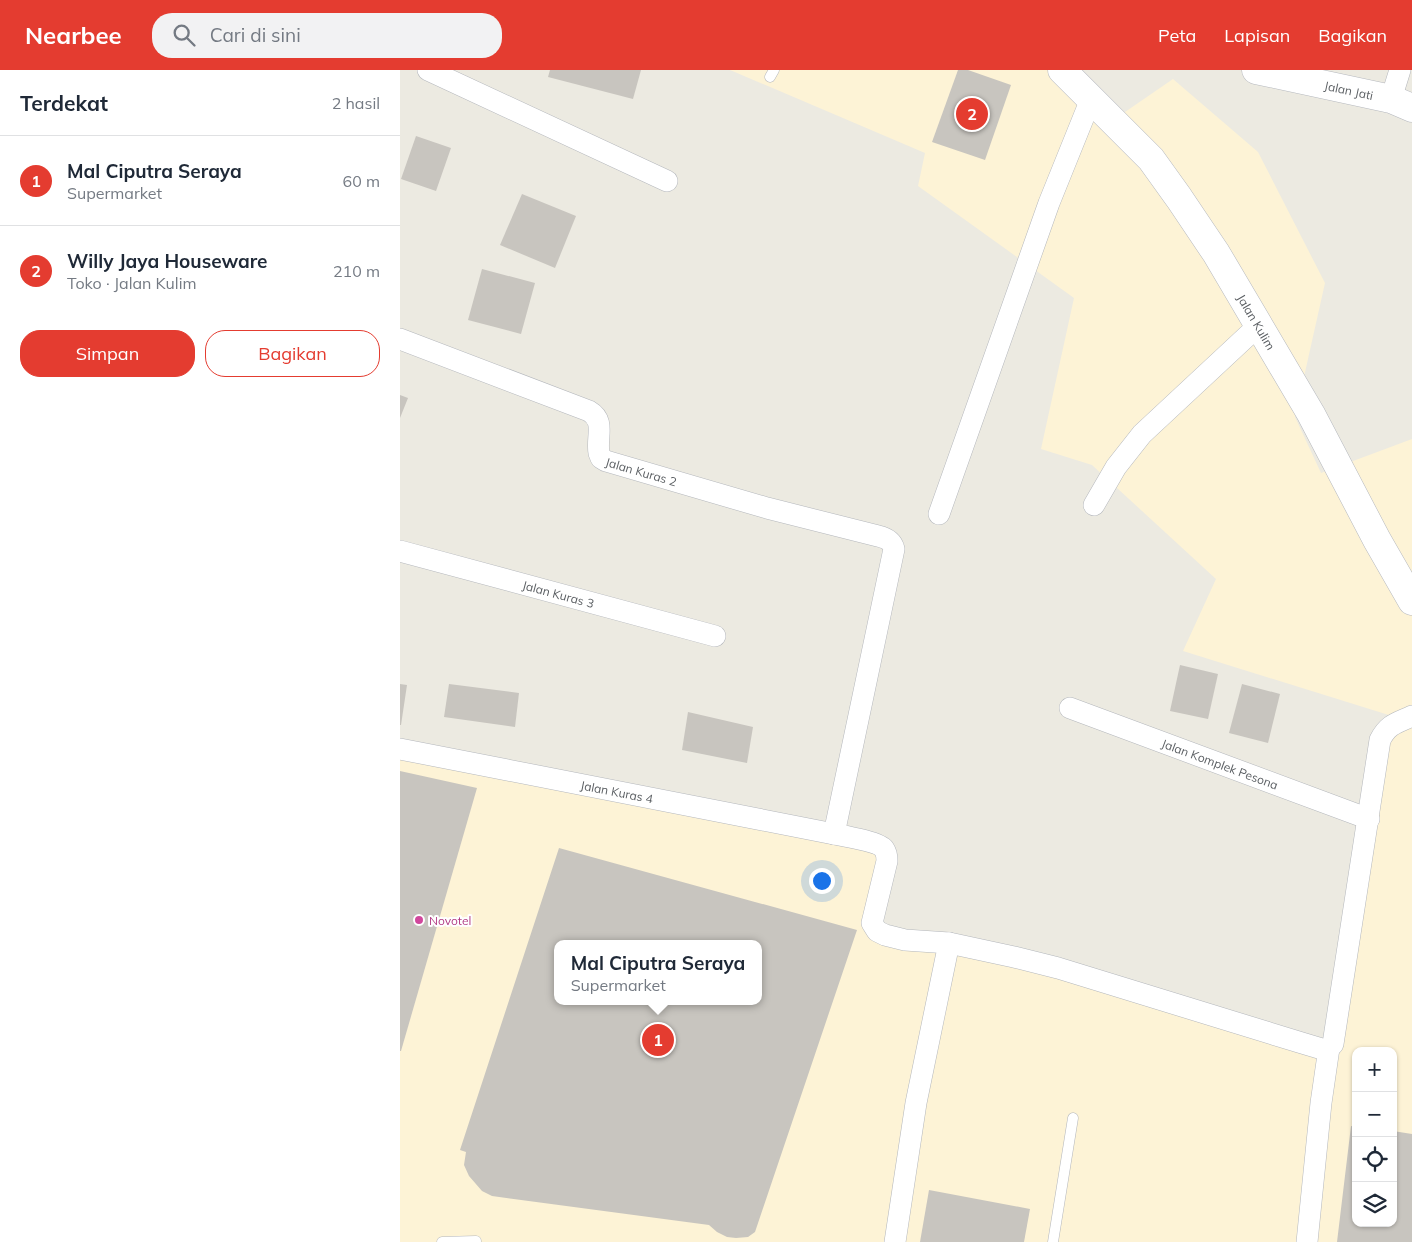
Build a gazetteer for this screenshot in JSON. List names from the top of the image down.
{
  "streets": {
    "street": [
      "Jalan Jati",
      "Jalan Kulim",
      "Jalan Kuras 2",
      "Jalan Kuras 3",
      "Jalan Komplek Pesona",
      "Jalan Kuras 4"
    ]
  },
  "crossings": [
    ["Jalan Kuras 2", "Jalan Kuras 4"]
  ],
  "places": ["Novotel"],
  "page": {
    "header": "Nearbee",
    "search": "Cari di sini",
    "nav": ["Peta", "Lapisan", "Bagikan"],
    "heading": ["Terdekat", "2 hasil"],
    "pins": ["2", "1"],
    "list": [
      {
        "mark": "1",
        "name": "Mal Ciputra Seraya",
        "note": "Supermarket",
        "value": "60 m"
      },
      {
        "mark": "2",
        "name": "Willy Jaya Houseware",
        "note": "Toko · Jalan Kulim",
        "value": "210 m"
      }
    ],
    "buttons": ["Simpan", "Bagikan"],
    "popup": ["Mal Ciputra Seraya", "Supermarket"],
    "map_buttons": ["+", "−"]
  }
}
